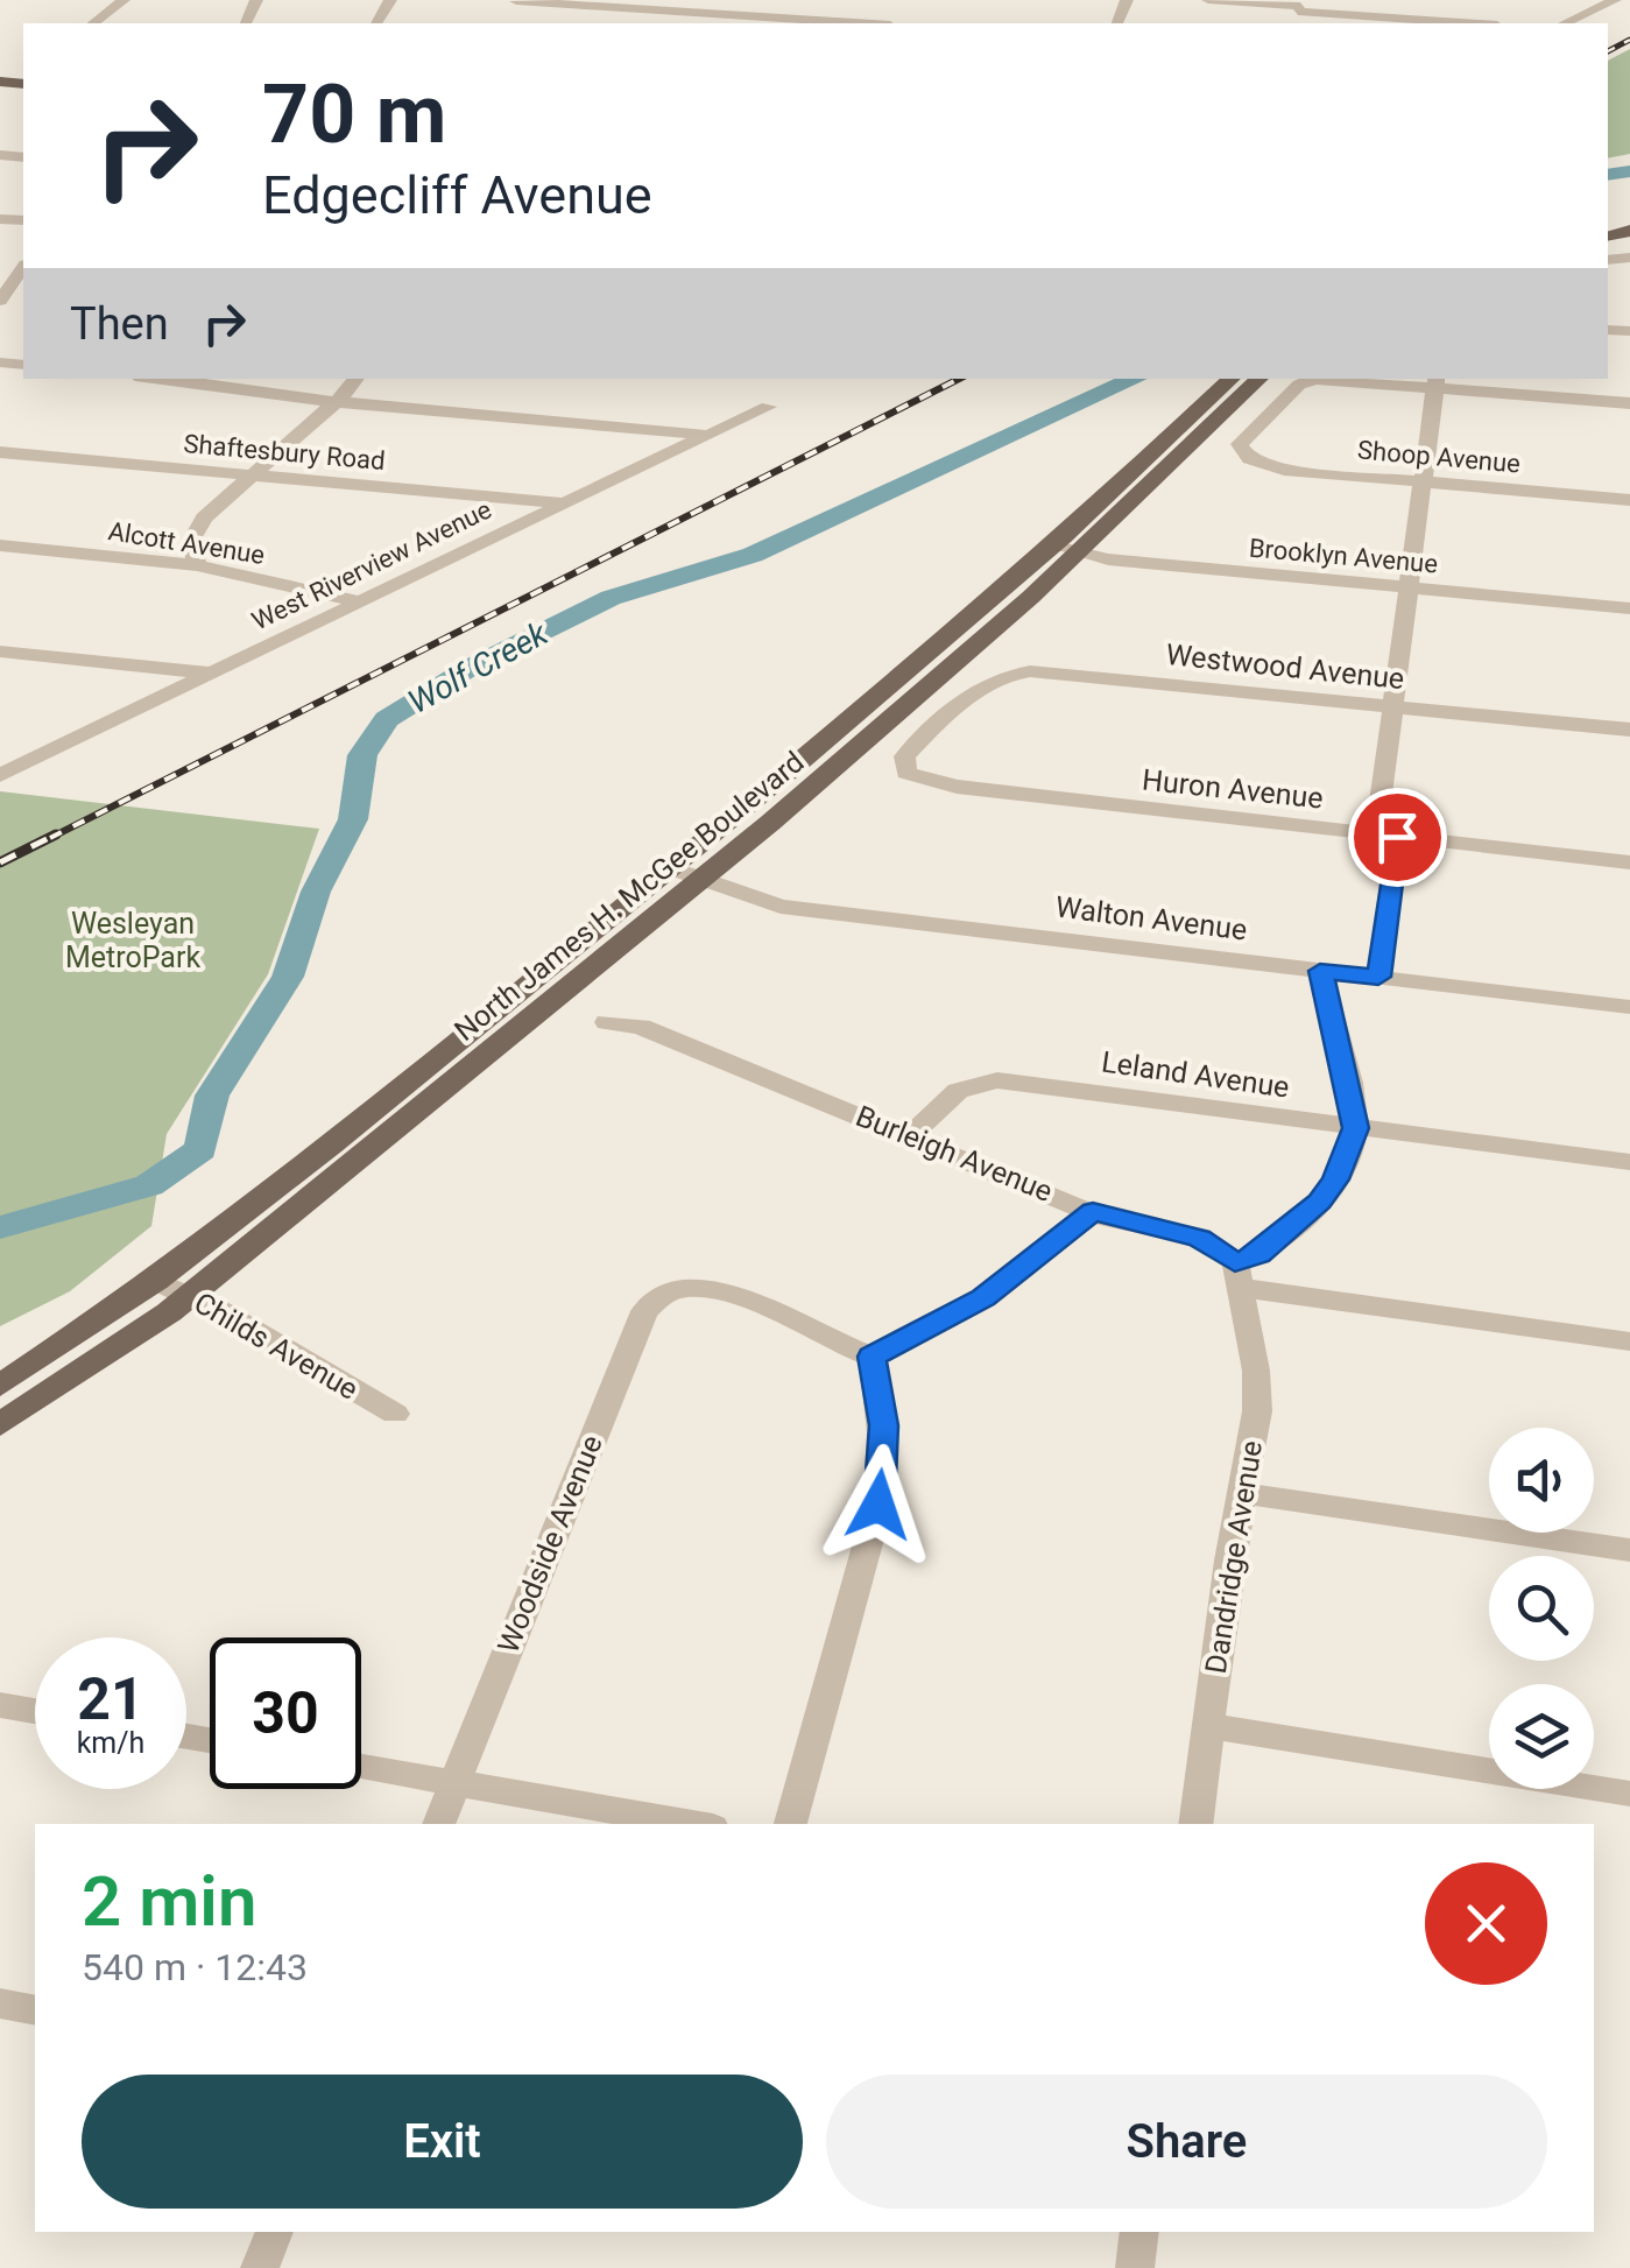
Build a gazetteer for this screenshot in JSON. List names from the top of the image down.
{
  "streets": {
    "main road": ["North James H. McGee Boulevard"],
    "street": [
      "Shaftesbury Road",
      "Shoop Avenue",
      "Alcott Avenue",
      "Brooklyn Avenue",
      "West Riverview Avenue",
      "Westwood Avenue",
      "Huron Avenue",
      "Walton Avenue",
      "Leland Avenue",
      "Burleigh Avenue",
      "Childs Avenue",
      "Woodside Avenue",
      "Dandridge Avenue"
    ]
  },
  "crossings": [
    ["Shaftesbury Road", "West Riverview Avenue"],
    ["Alcott Avenue", "West Riverview Avenue"],
    ["Brooklyn Avenue", "North James H. McGee Boulevard"],
    ["Westwood Avenue", "Huron Avenue"],
    ["North James H. McGee Boulevard", "Walton Avenue"],
    ["North James H. McGee Boulevard", "Childs Avenue"],
    ["Leland Avenue", "Burleigh Avenue"],
    ["Burleigh Avenue", "Dandridge Avenue"]
  ],
  "water": ["Wolf Creek"],
  "parks": ["Wesleyan MetroPark"],
  "page": {
    "turn": ["70 m", "Edgecliff Avenue"],
    "then": "Then",
    "speed": "21 km/h",
    "limit": "30",
    "heading": ["2 min", "540 m · 12:43"],
    "buttons": ["Exit", "Share"]
  }
}
